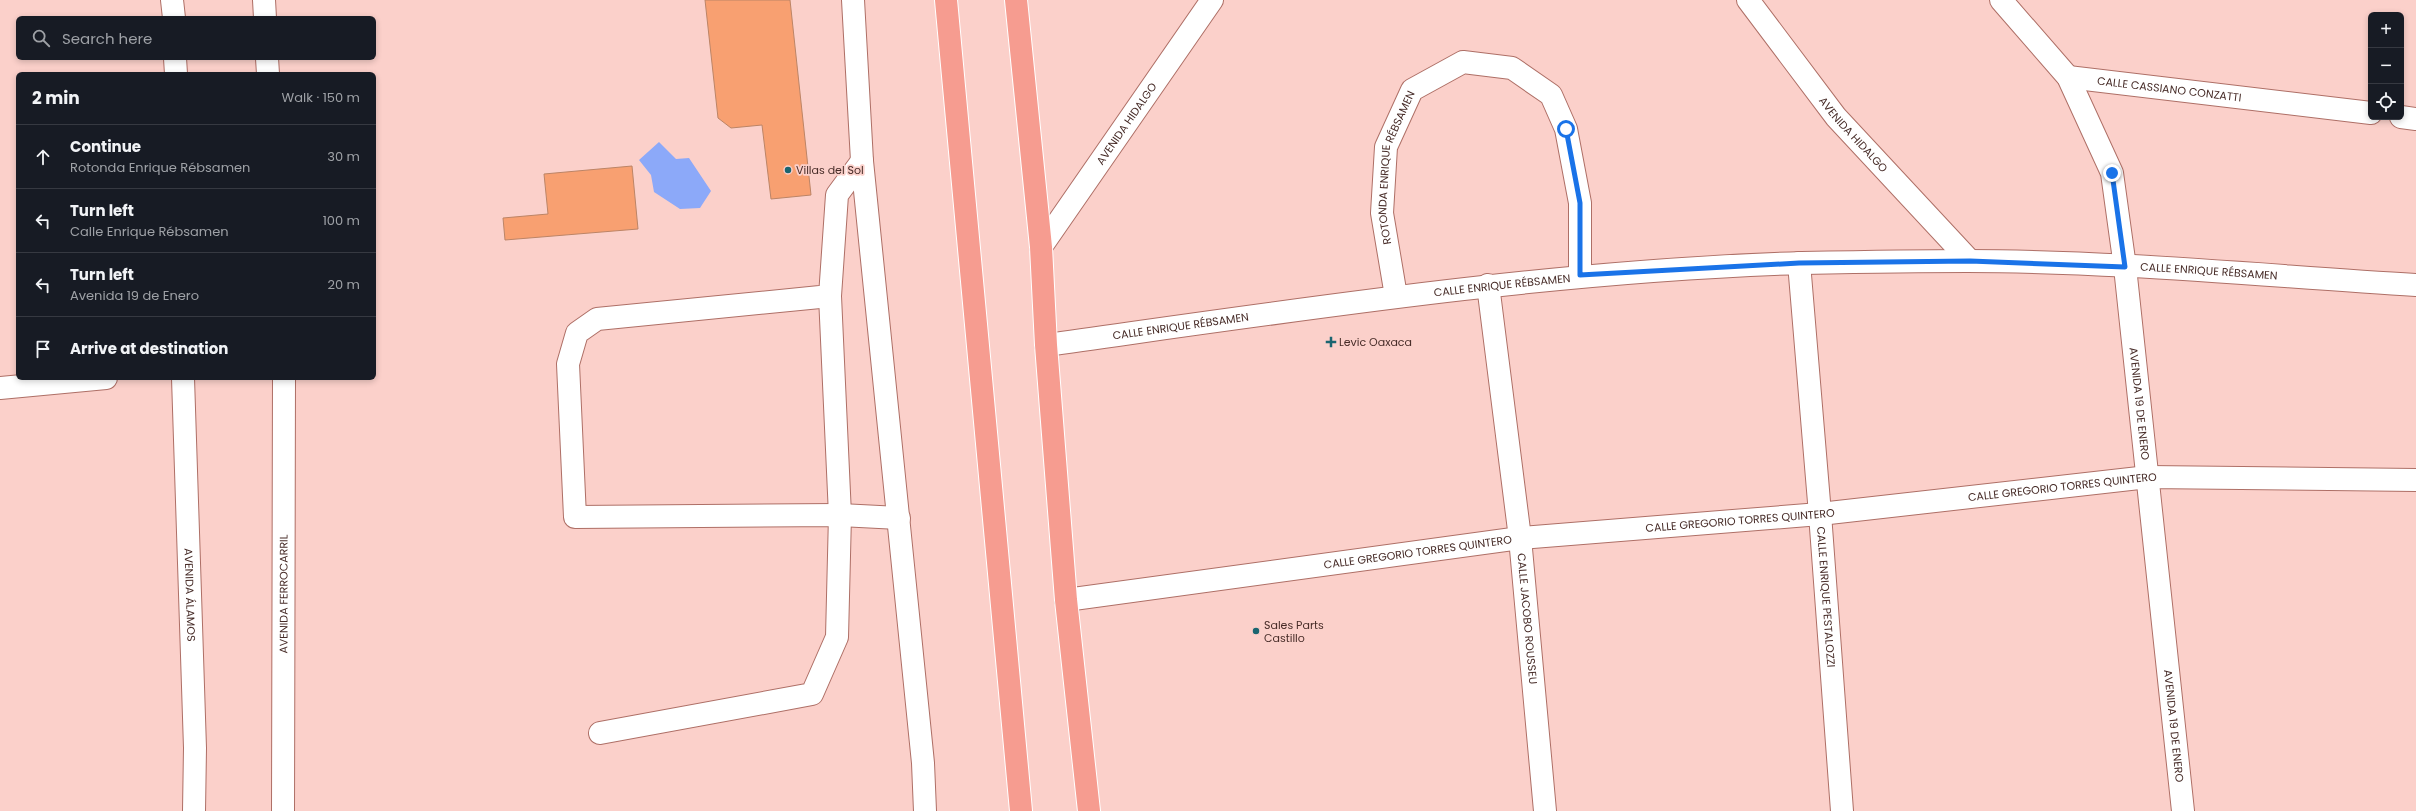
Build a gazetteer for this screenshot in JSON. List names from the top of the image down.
{
  "streets": {
    "street": [
      "CALLE CASSIANO CONZATTI",
      "AVENIDA HIDALGO",
      "ROTONDA ENRIQUE RÉBSAMEN",
      "CALLE ENRIQUE RÉBSAMEN",
      "AVENIDA 19 DE ENERO",
      "CALLE GREGORIO TORRES QUINTERO",
      "AVENIDA ÁLAMOS",
      "AVENIDA FERROCARRIL",
      "CALLE ENRIQUE PESTALOZZI",
      "CALLE JACOBO ROUSSEU"
    ]
  },
  "crossings": [
    ["CALLE CASSIANO CONZATTI", "AVENIDA 19 DE ENERO"],
    ["AVENIDA HIDALGO", "CALLE ENRIQUE RÉBSAMEN"],
    ["ROTONDA ENRIQUE RÉBSAMEN", "CALLE ENRIQUE RÉBSAMEN"],
    ["CALLE ENRIQUE RÉBSAMEN", "AVENIDA 19 DE ENERO"],
    ["CALLE ENRIQUE RÉBSAMEN", "CALLE ENRIQUE PESTALOZZI"],
    ["CALLE ENRIQUE RÉBSAMEN", "CALLE JACOBO ROUSSEU"],
    ["AVENIDA 19 DE ENERO", "CALLE GREGORIO TORRES QUINTERO"],
    ["CALLE GREGORIO TORRES QUINTERO", "CALLE ENRIQUE PESTALOZZI"],
    ["CALLE GREGORIO TORRES QUINTERO", "CALLE JACOBO ROUSSEU"]
  ],
  "places": {
    "other": ["Villas del Sol", "Sales Parts Castillo"],
    "health": ["Levic Oaxaca"]
  },
  "page": {
    "map_buttons": ["+", "−"],
    "search": "Search here",
    "heading": ["2 min", "Walk · 150 m"],
    "list": [
      ["Continue", "Rotonda Enrique Rébsamen", "30 m"],
      ["Turn left", "Calle Enrique Rébsamen", "100 m"],
      ["Turn left", "Avenida 19 de Enero", "20 m"],
      "Arrive at destination"
    ]
  }
}
